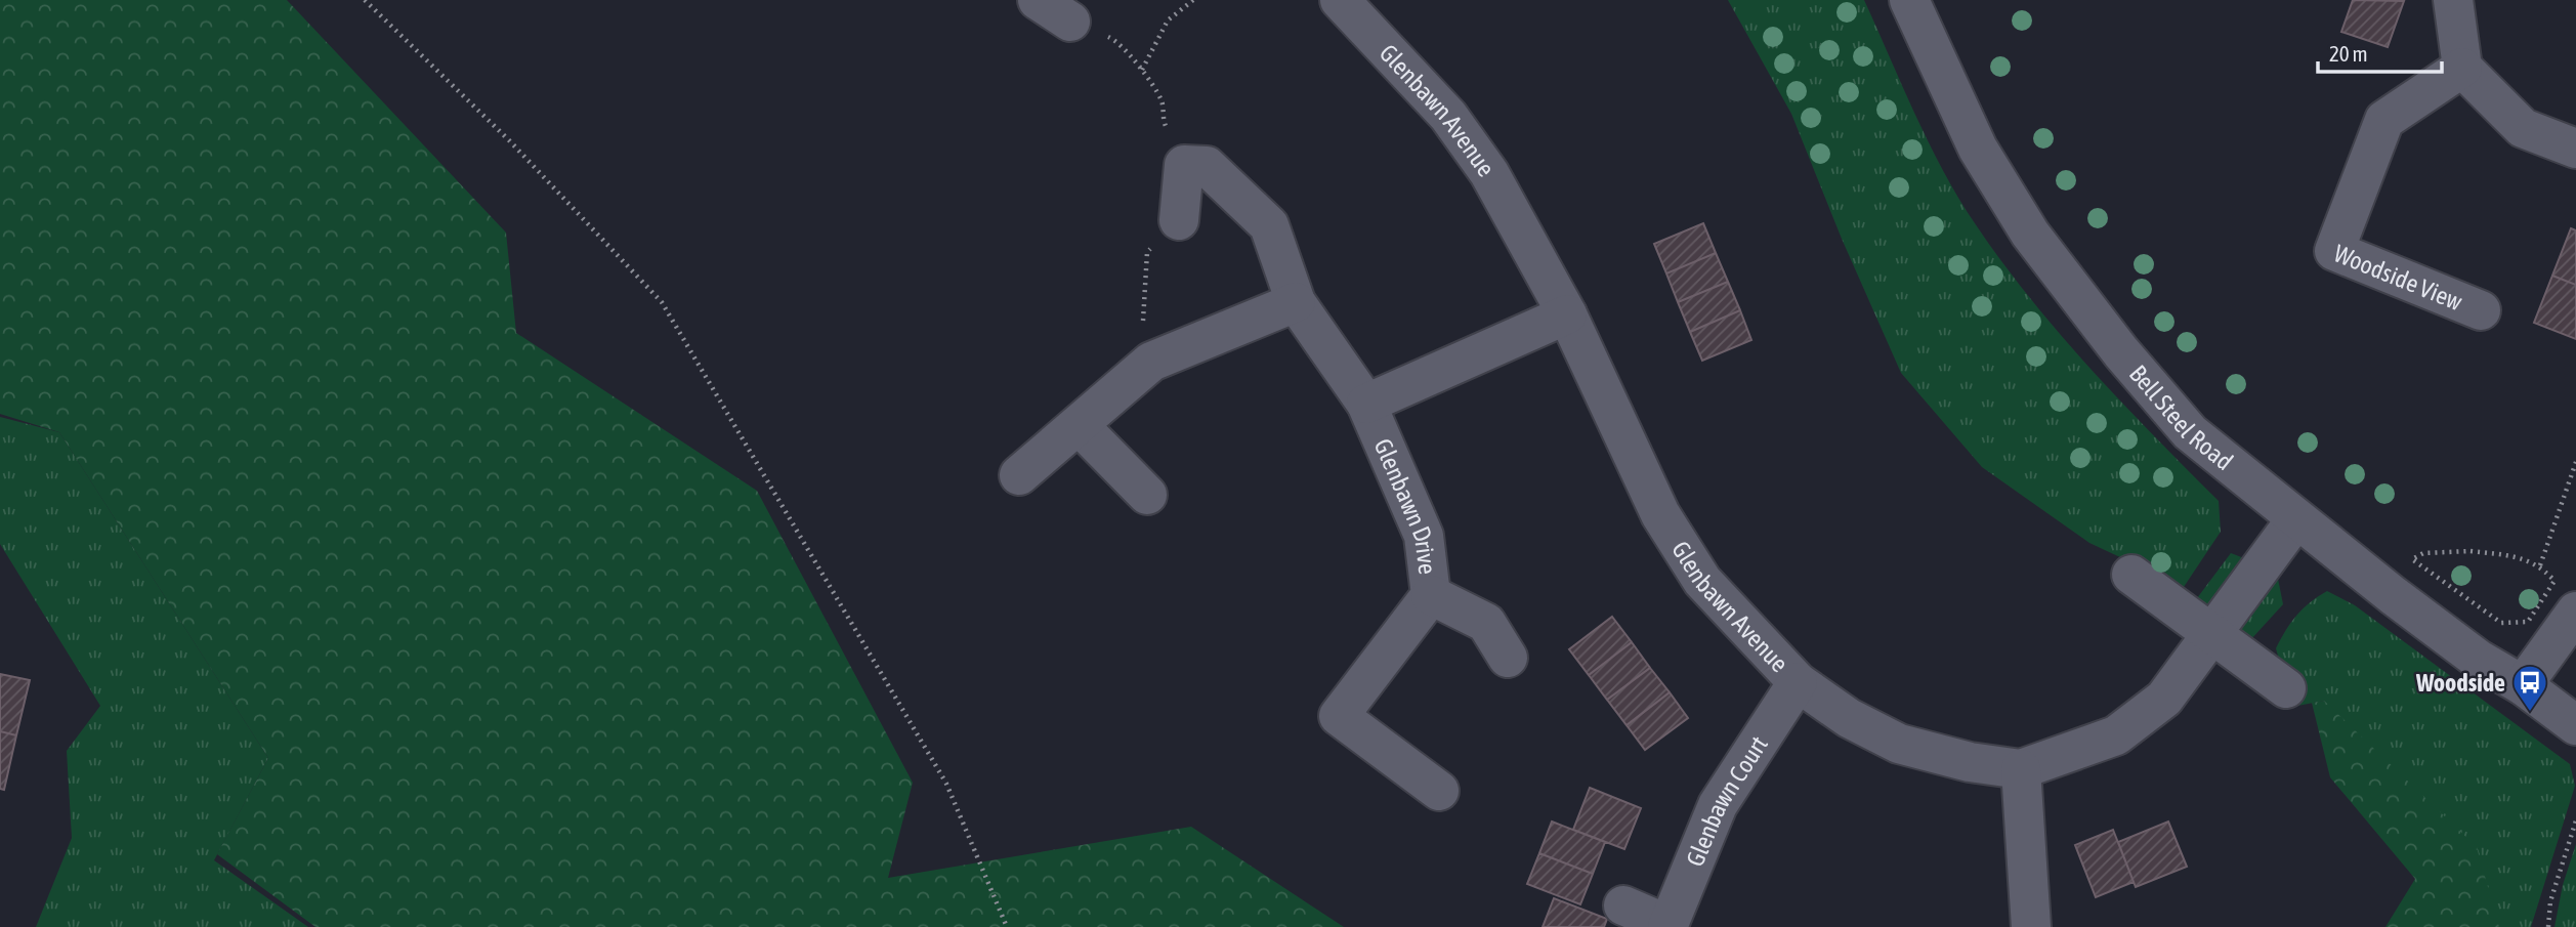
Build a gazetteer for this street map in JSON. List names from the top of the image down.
{
  "streets": {
    "street": [
      "Glenbawn Avenue",
      "Woodside View",
      "Bell Steel Road",
      "Glenbawn Drive",
      "Glenbawn Court"
    ]
  },
  "crossings": [
    ["Glenbawn Avenue", "Bell Steel Road"],
    ["Glenbawn Avenue", "Glenbawn Court"]
  ],
  "places": {
    "bus stop": ["Woodside"]
  },
  "scale_bar": "20 m"
}
